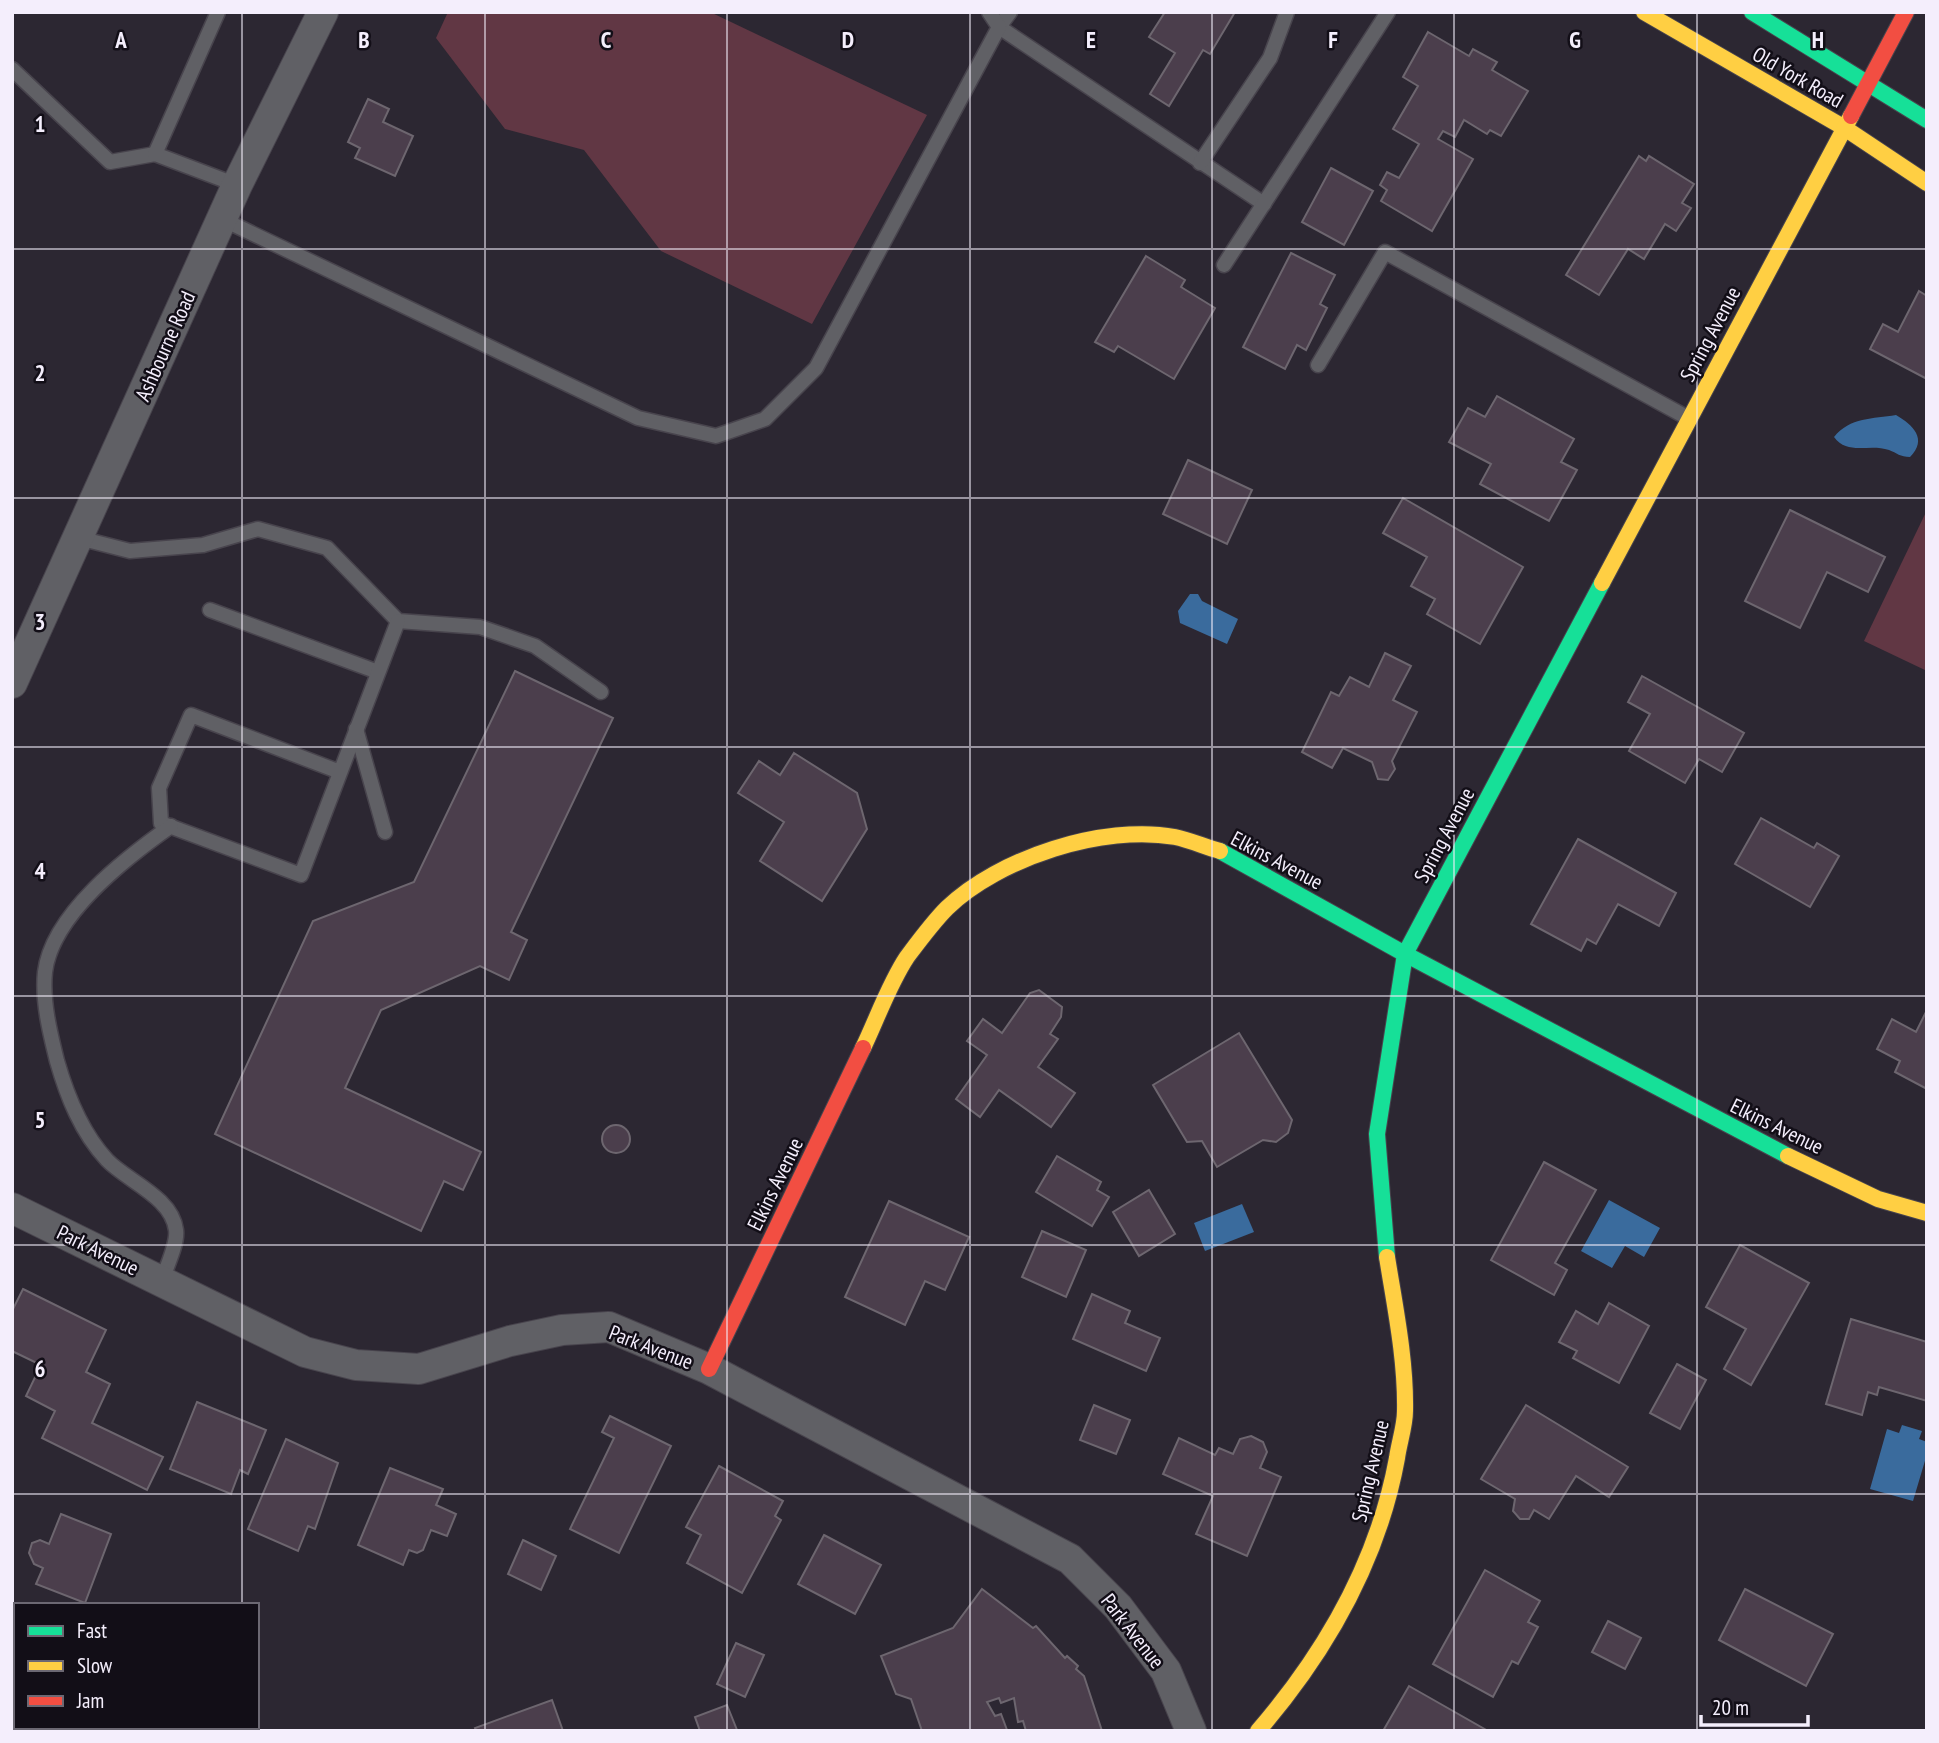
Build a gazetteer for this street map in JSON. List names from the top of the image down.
{
  "streets": {
    "main road": ["Old York Road", "Spring Avenue", "Elkins Avenue"],
    "street": ["Ashbourne Road", "Park Avenue"]
  },
  "crossings": [
    ["Old York Road", "Spring Avenue"],
    ["Spring Avenue", "Elkins Avenue"],
    ["Elkins Avenue", "Park Avenue"]
  ],
  "legend": ["Fast", "Slow", "Jam"],
  "scale_bar": "20 m",
  "grid": {
    "columns": [
      "A",
      "B",
      "C",
      "D",
      "E",
      "F",
      "G",
      "H"
    ],
    "rows": [
      "1",
      "2",
      "3",
      "4",
      "5",
      "6"
    ]
  }
}
